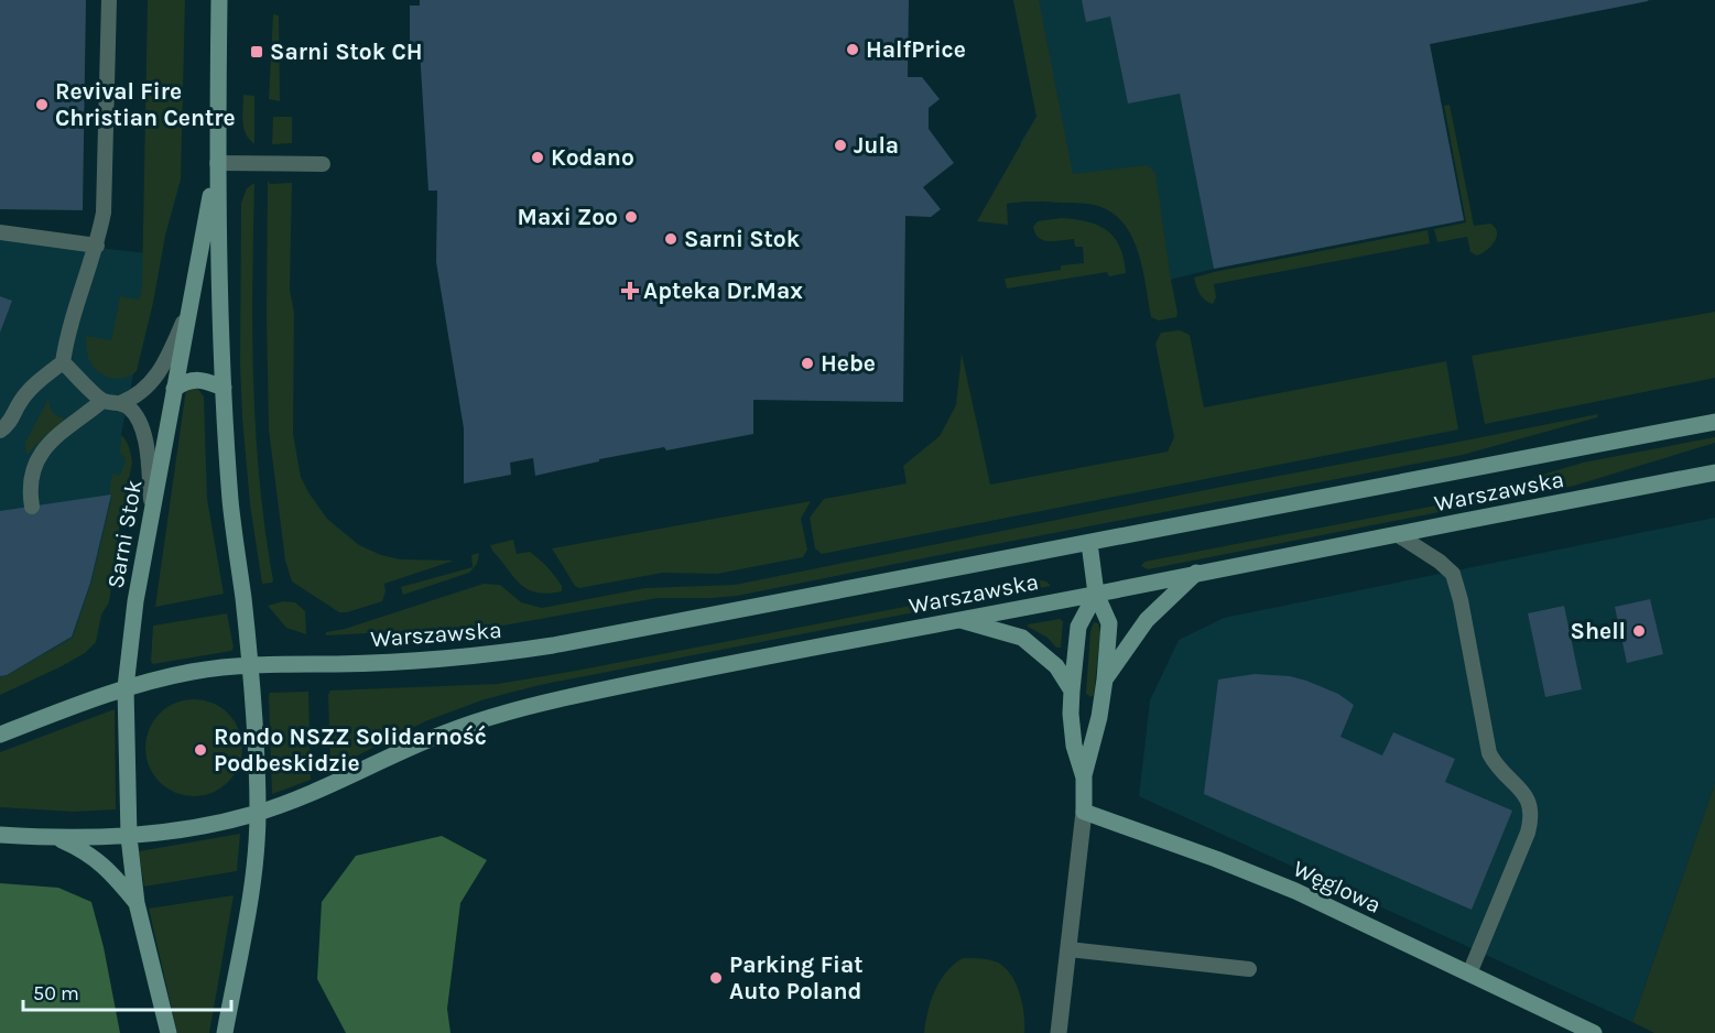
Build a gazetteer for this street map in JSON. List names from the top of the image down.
{
  "streets": {
    "main road": ["Warszawska", "Sarni Stok", "Węglowa"]
  },
  "crossings": [
    ["Warszawska", "Sarni Stok"]
  ],
  "places": {
    "other": [
      "HalfPrice",
      "Revival Fire Christian Centre",
      "Jula",
      "Kodano",
      "Maxi Zoo",
      "Sarni Stok",
      "Hebe",
      "Shell",
      "Rondo NSZZ Solidarność Podbeskidzie",
      "Parking Fiat Auto Poland"
    ],
    "transit": ["Sarni Stok CH"],
    "health": ["Apteka Dr.Max"]
  },
  "scale_bar": "50 m"
}
